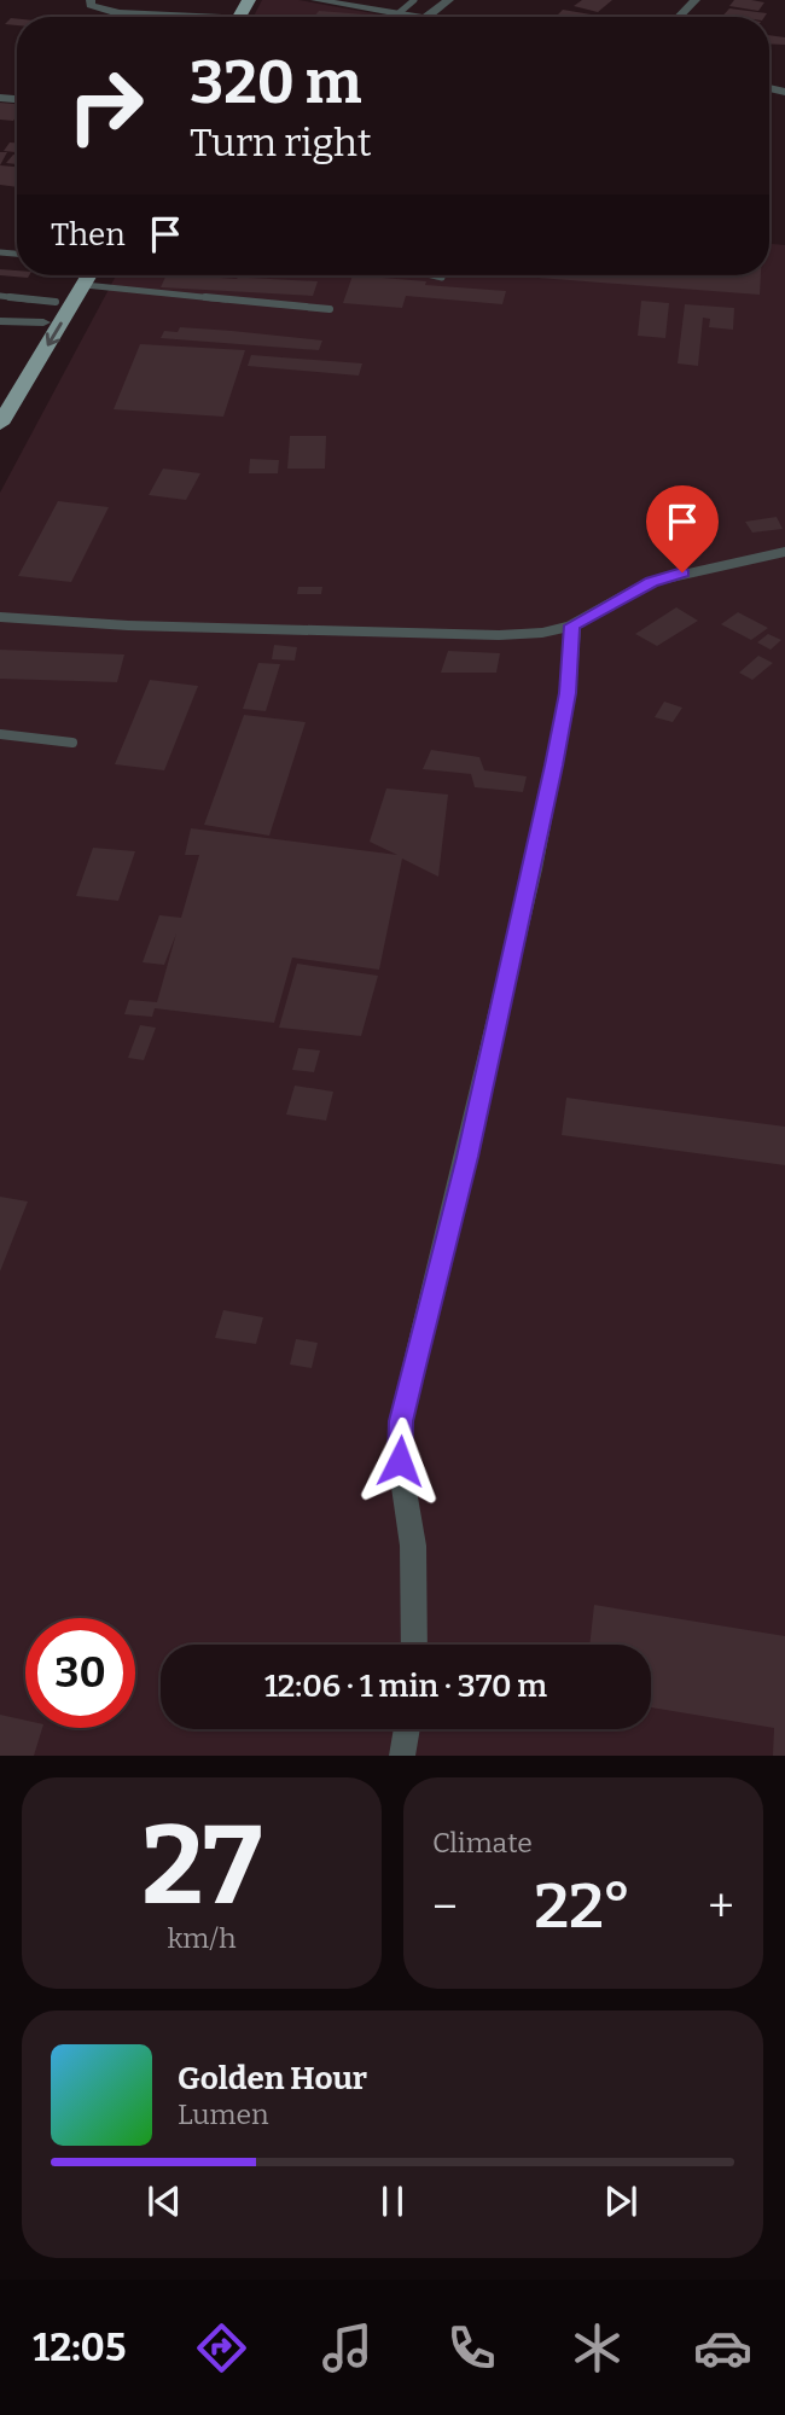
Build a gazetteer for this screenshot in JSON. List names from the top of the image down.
{
  "page": {
    "turn": ["320 m", "Turn right"],
    "then": "Then",
    "limit": "30",
    "trip": "12:06 · 1 min · 370 m",
    "tile": [
      ["27", "km/h"],
      "Climate"
    ],
    "heat": ["−", "22°", "+"],
    "song": ["Golden Hour", "Lumen"],
    "tabs": "12:05"
  }
}
